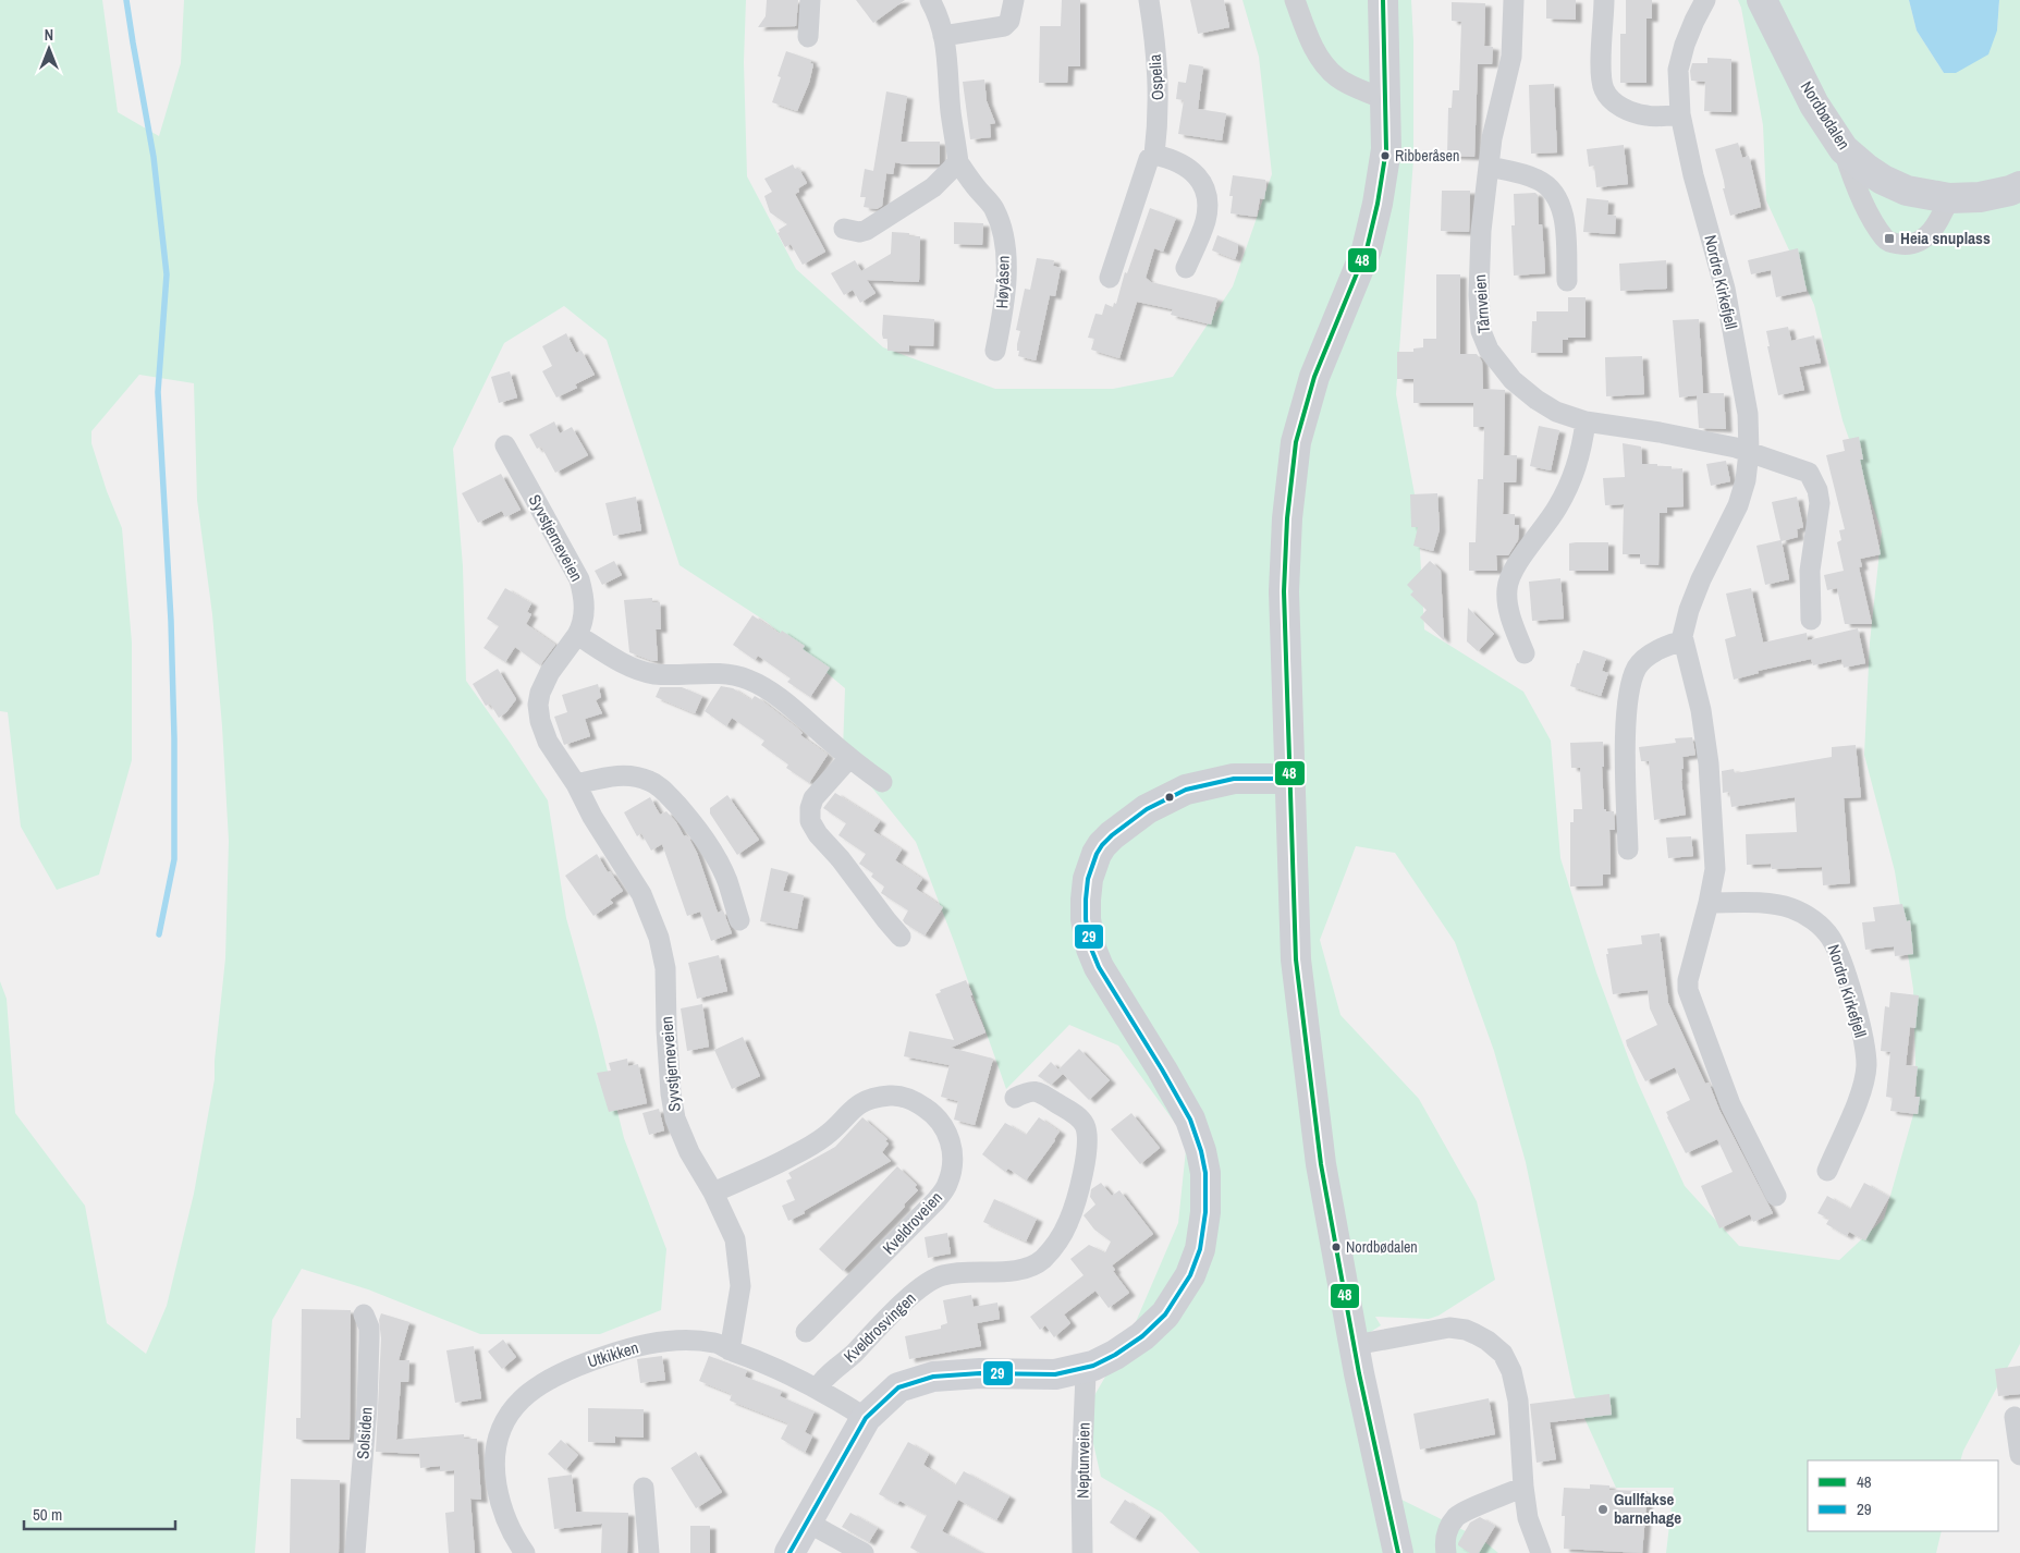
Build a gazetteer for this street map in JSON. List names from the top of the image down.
{
  "streets": {
    "street": [
      "Ospelia",
      "Nordbødalen",
      "Høyåsen",
      "Nordre Kirkefjell",
      "Tårnveien",
      "Syvstjerneveien",
      "Kveldroveien",
      "Kveldrosvingen",
      "Utkikken",
      "Solsiden",
      "Neptunveien"
    ]
  },
  "crossings": [
    ["Nordre Kirkefjell", "Tårnveien"],
    ["Syvstjerneveien", "Kveldroveien"],
    ["Syvstjerneveien", "Utkikken"],
    ["Kveldrosvingen", "Utkikken"]
  ],
  "places": {
    "other": ["Ribberåsen", "Nordbødalen", "Gullfakse barnehage"],
    "transit": ["Heia snuplass"]
  },
  "lines": ["transit line 48", "transit line 29"],
  "legend": ["48", "29"],
  "scale_bar": "50 m",
  "north": "top"
}
